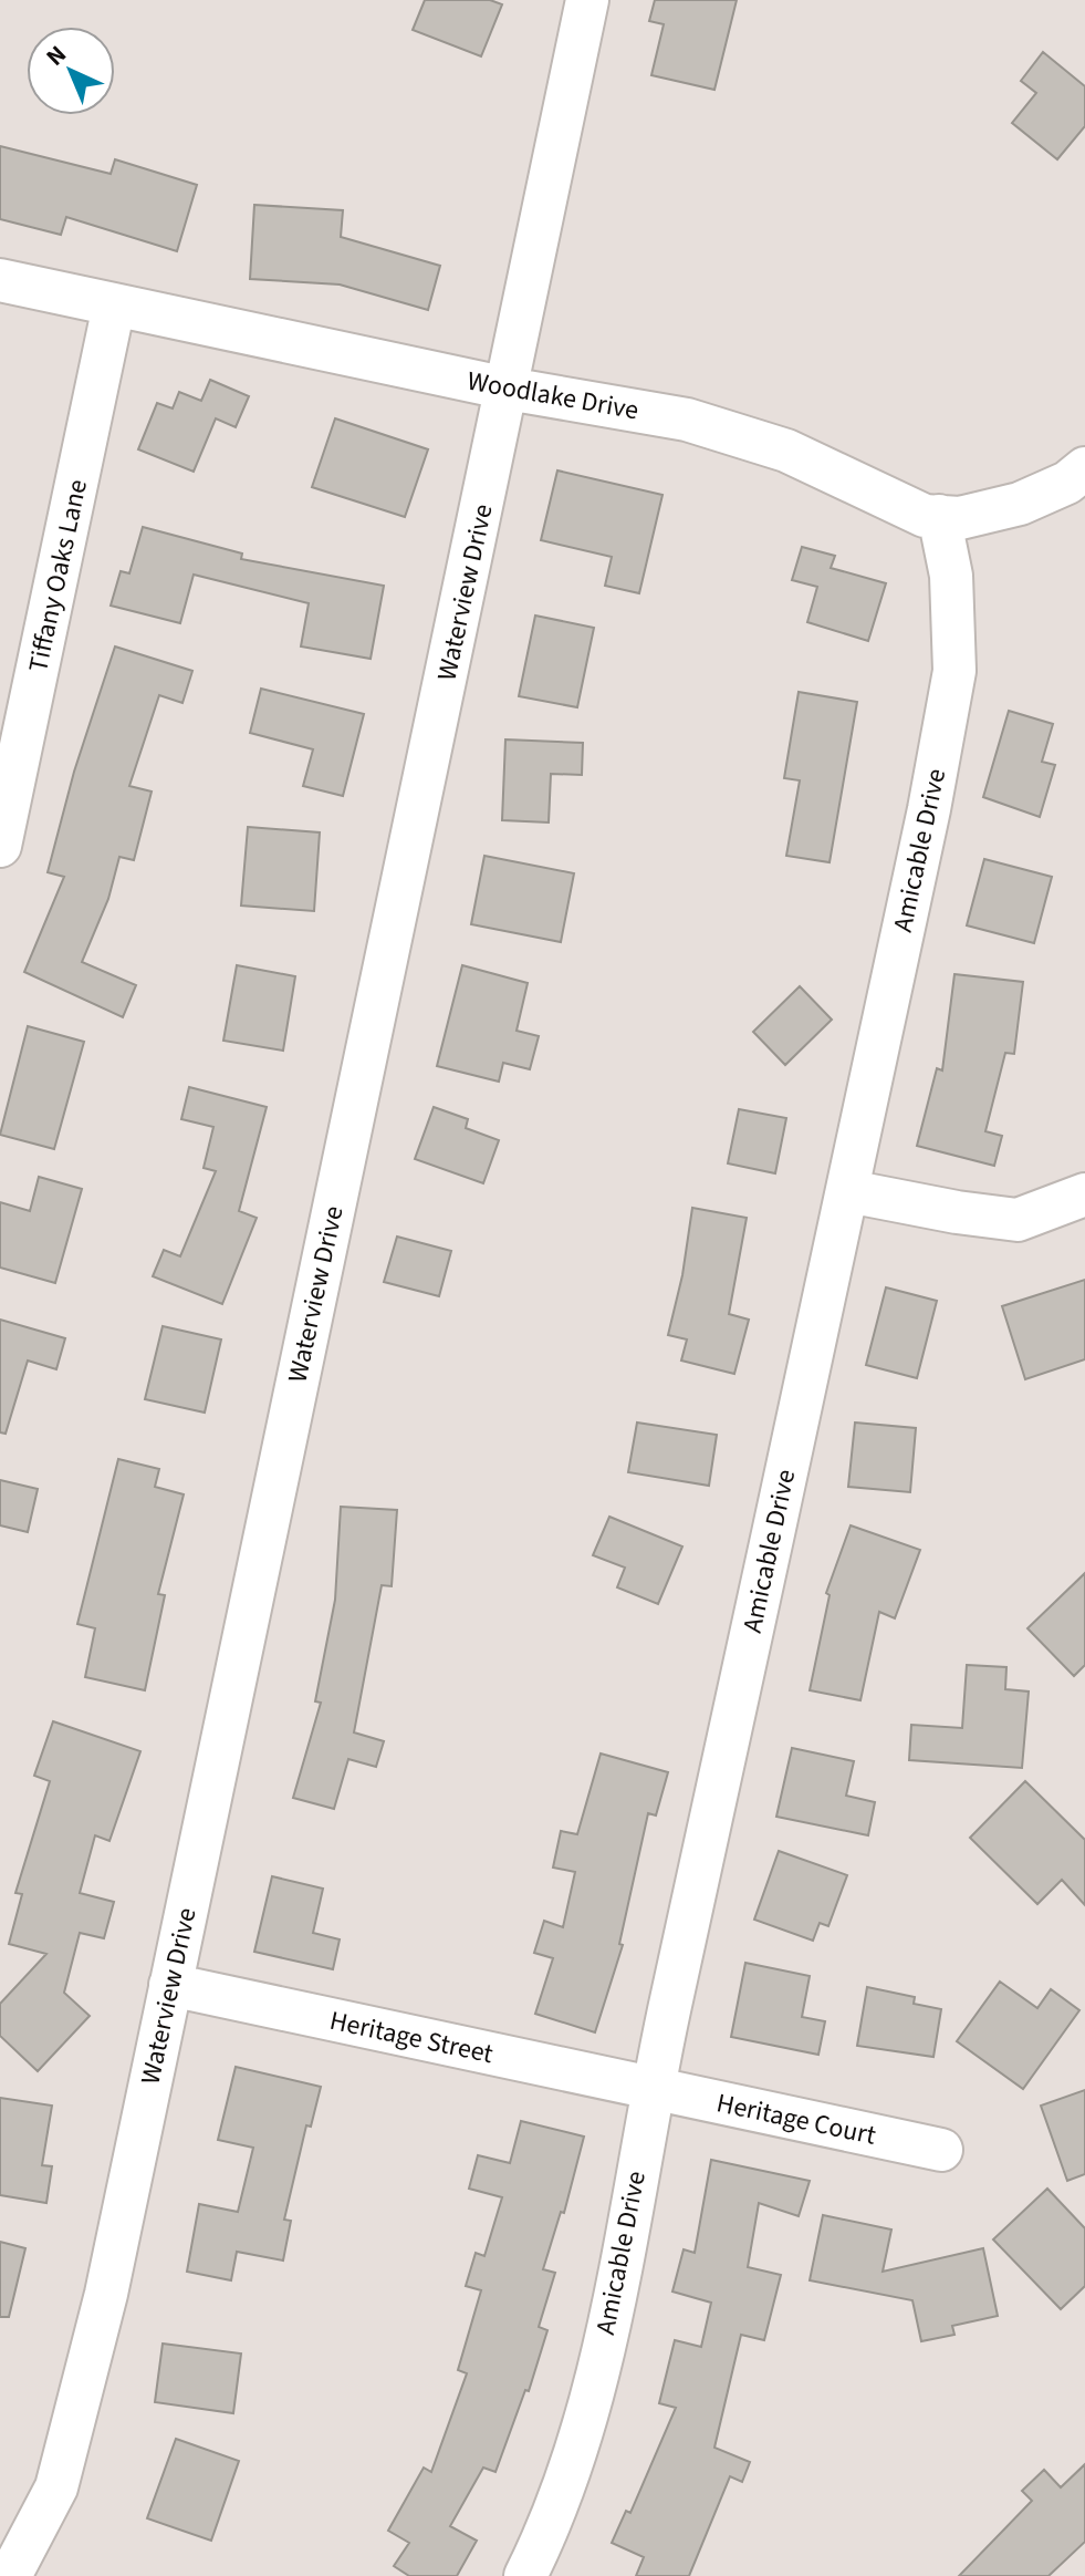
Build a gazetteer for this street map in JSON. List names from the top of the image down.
{
  "streets": {
    "street": [
      "Woodlake Drive",
      "Tiffany Oaks Lane",
      "Waterview Drive",
      "Amicable Drive",
      "Heritage Street",
      "Heritage Court"
    ]
  },
  "crossings": [
    ["Woodlake Drive", "Tiffany Oaks Lane"],
    ["Woodlake Drive", "Waterview Drive"],
    ["Woodlake Drive", "Amicable Drive"],
    ["Waterview Drive", "Heritage Street"],
    ["Amicable Drive", "Heritage Street"],
    ["Amicable Drive", "Heritage Court"],
    ["Heritage Street", "Heritage Court"]
  ],
  "north": "top left"
}
